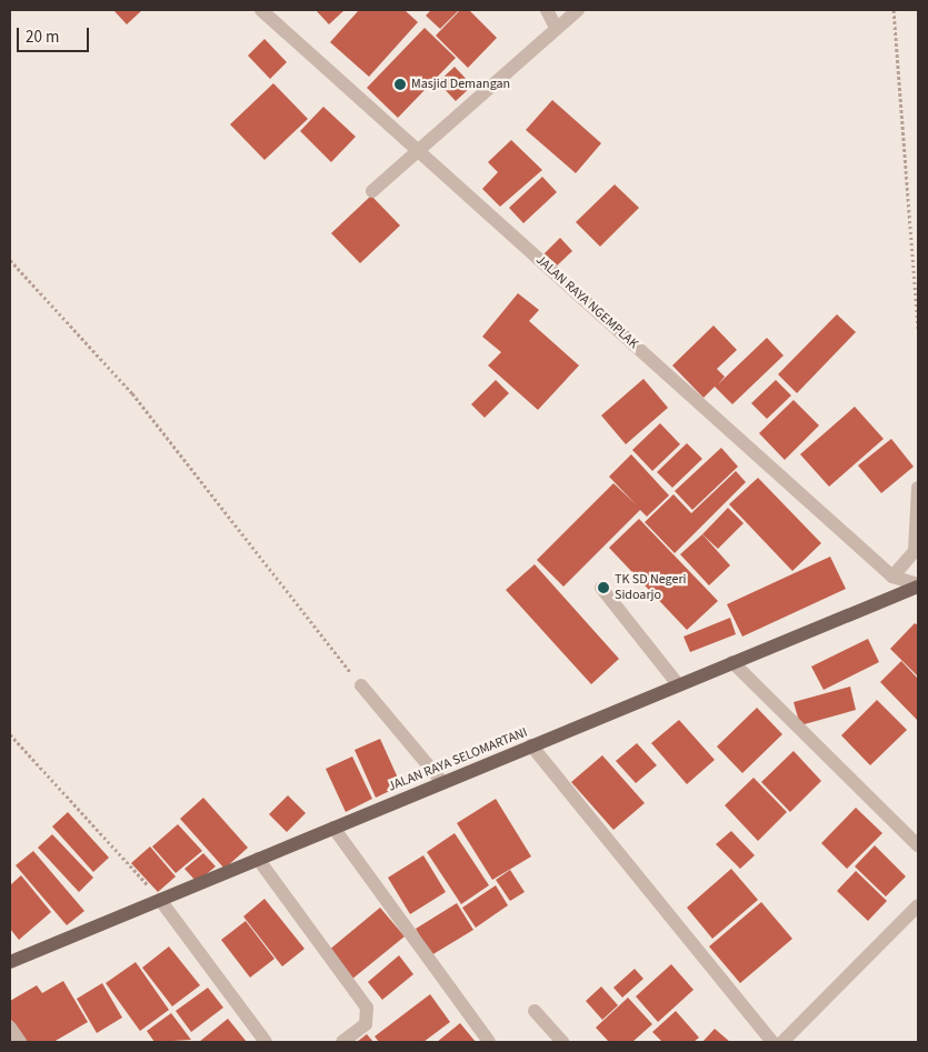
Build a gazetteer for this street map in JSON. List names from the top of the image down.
{
  "streets": {
    "main road": ["JALAN RAYA SELOMARTANI"],
    "street": ["JALAN RAYA NGEMPLAK"]
  },
  "crossings": [
    ["JALAN RAYA NGEMPLAK", "JALAN RAYA SELOMARTANI"]
  ],
  "places": ["Masjid Demangan", "TK SD Negeri Sidoarjo"],
  "scale_bar": "20 m"
}
